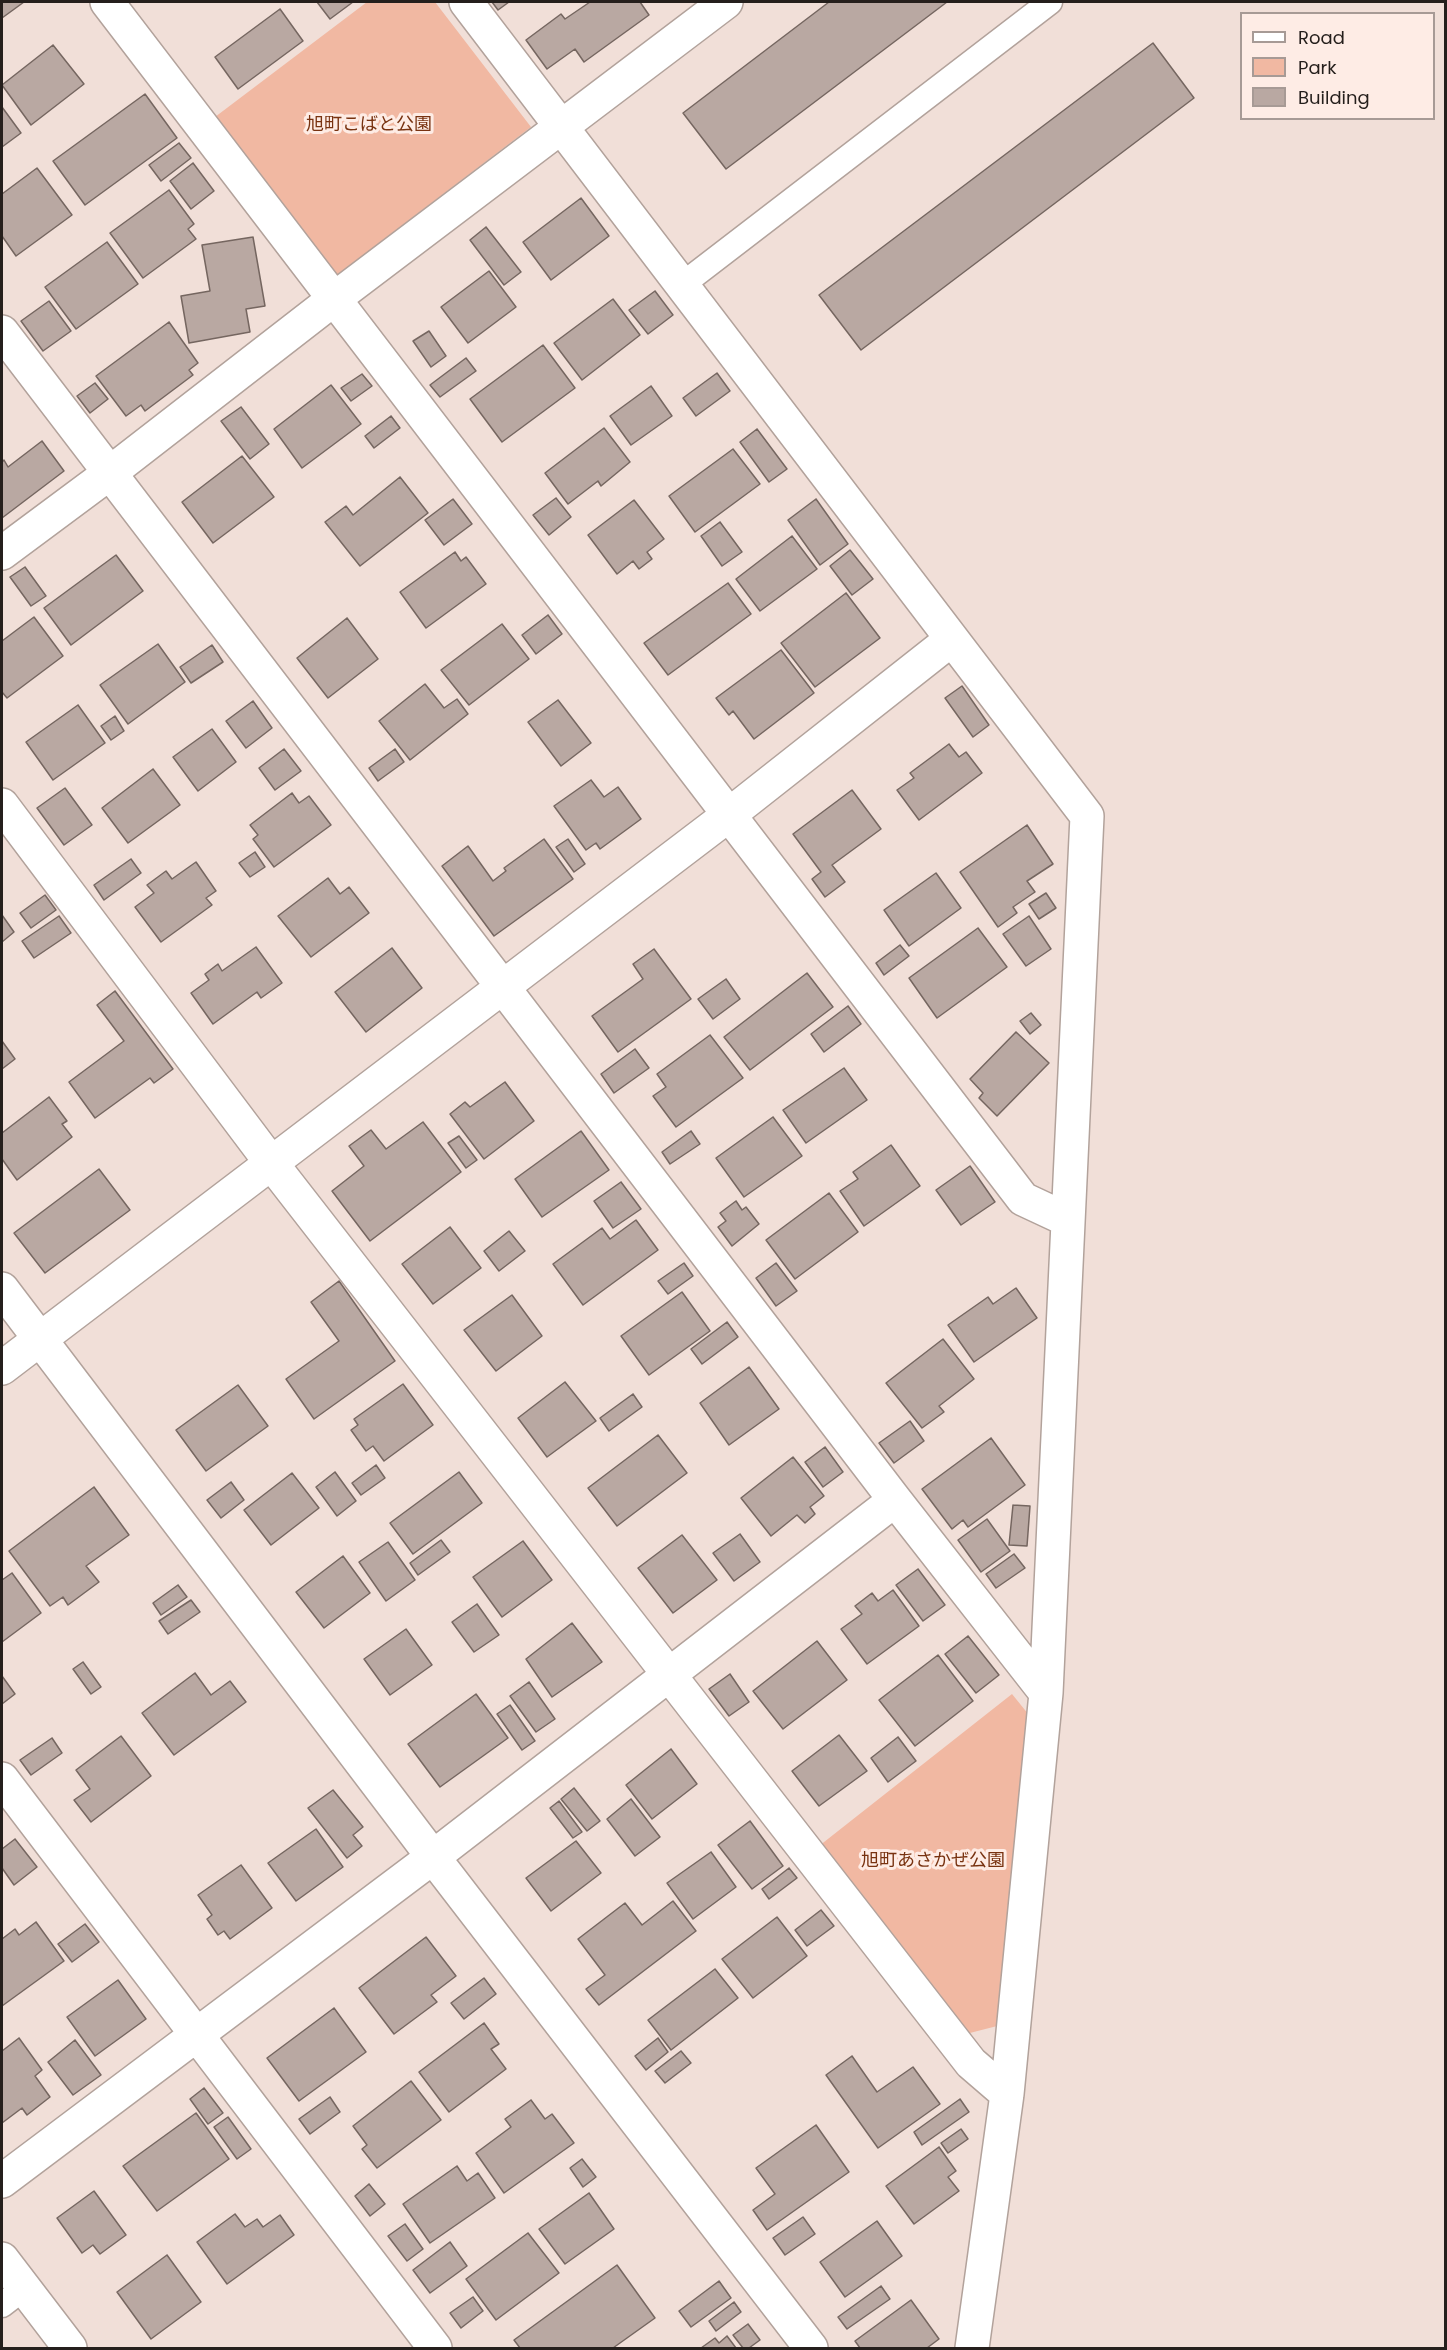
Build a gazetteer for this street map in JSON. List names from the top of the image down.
{
  "parks": ["旭町こばと公園", "旭町あさかぜ公園"],
  "legend": ["Road", "Park", "Building"]
}
